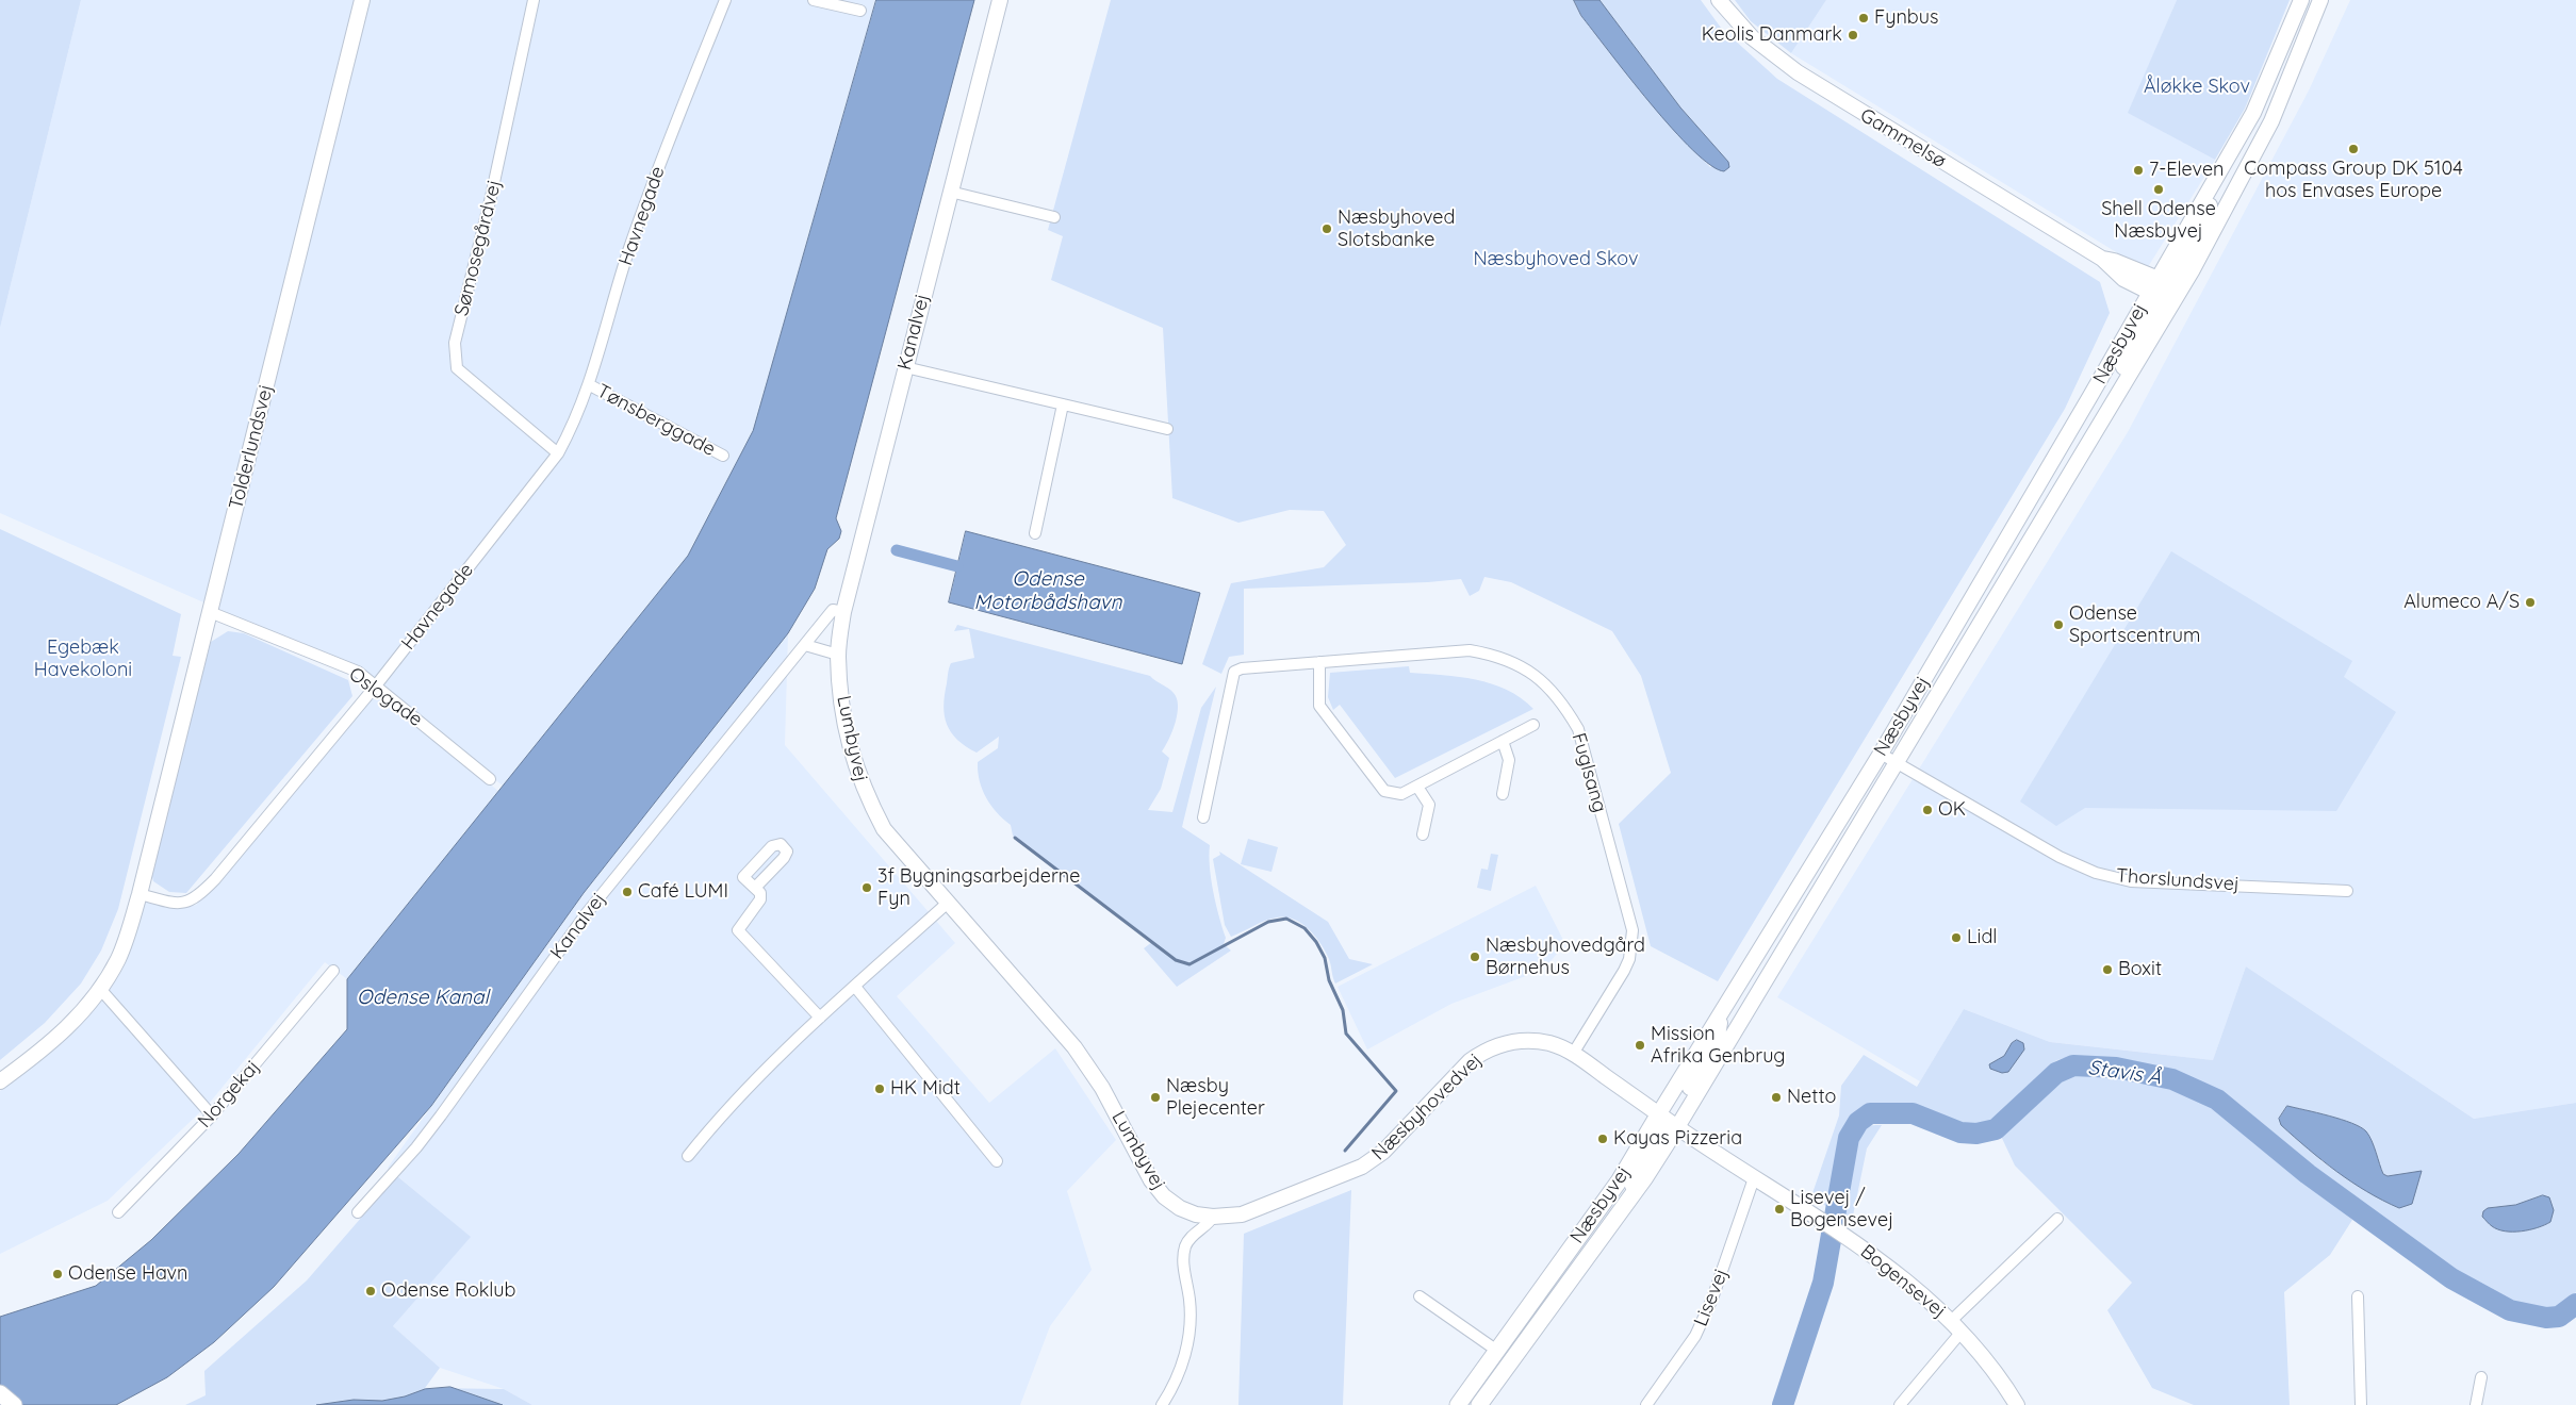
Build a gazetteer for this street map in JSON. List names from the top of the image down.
{
  "streets": {
    "main road": ["Næsbyvej"],
    "street": [
      "Gammelsø",
      "Havnegade",
      "Sømosegårdvej",
      "Kanalvej",
      "Tønsberggade",
      "Tolderlundsvej",
      "Oslogade",
      "Lumbyvej",
      "Fuglsang",
      "Thorslundsvej",
      "Norgekaj",
      "Næsbyhovedvej",
      "Bogensevej",
      "Lisevej"
    ]
  },
  "crossings": [
    ["Gammelsø", "Næsbyvej"],
    ["Havnegade", "Sømosegårdvej"],
    ["Havnegade", "Tønsberggade"],
    ["Havnegade", "Tolderlundsvej"],
    ["Havnegade", "Oslogade"],
    ["Kanalvej", "Lumbyvej"],
    ["Næsbyvej", "Thorslundsvej"],
    ["Næsbyvej", "Næsbyhovedvej"],
    ["Næsbyvej", "Bogensevej"],
    ["Tolderlundsvej", "Oslogade"],
    ["Lumbyvej", "Næsbyhovedvej"],
    ["Fuglsang", "Næsbyhovedvej"],
    ["Næsbyhovedvej", "Bogensevej"],
    ["Bogensevej", "Lisevej"]
  ],
  "water": ["Odense Motorbådshavn", "Odense Kanal", "Stavis Å"],
  "parks": ["Åløkke Skov", "Næsbyhoved Skov", "Egebæk Havekoloni"],
  "places": [
    "Fynbus",
    "Keolis Danmark",
    "Compass Group DK 5104 hos Envases Europe",
    "7-Eleven",
    "Shell Odense Næsbyvej",
    "Næsbyhoved Slotsbanke",
    "Alumeco A/S",
    "Odense Sportscentrum",
    "OK",
    "3f Bygningsarbejderne Fyn",
    "Café LUMI",
    "Lidl",
    "Næsbyhovedgård Børnehus",
    "Boxit",
    "Mission Afrika Genbrug",
    "HK Midt",
    "Næsby Plejecenter",
    "Netto",
    "Kayas Pizzeria",
    "Lisevej / Bogensevej",
    "Odense Havn",
    "Odense Roklub"
  ]
}
